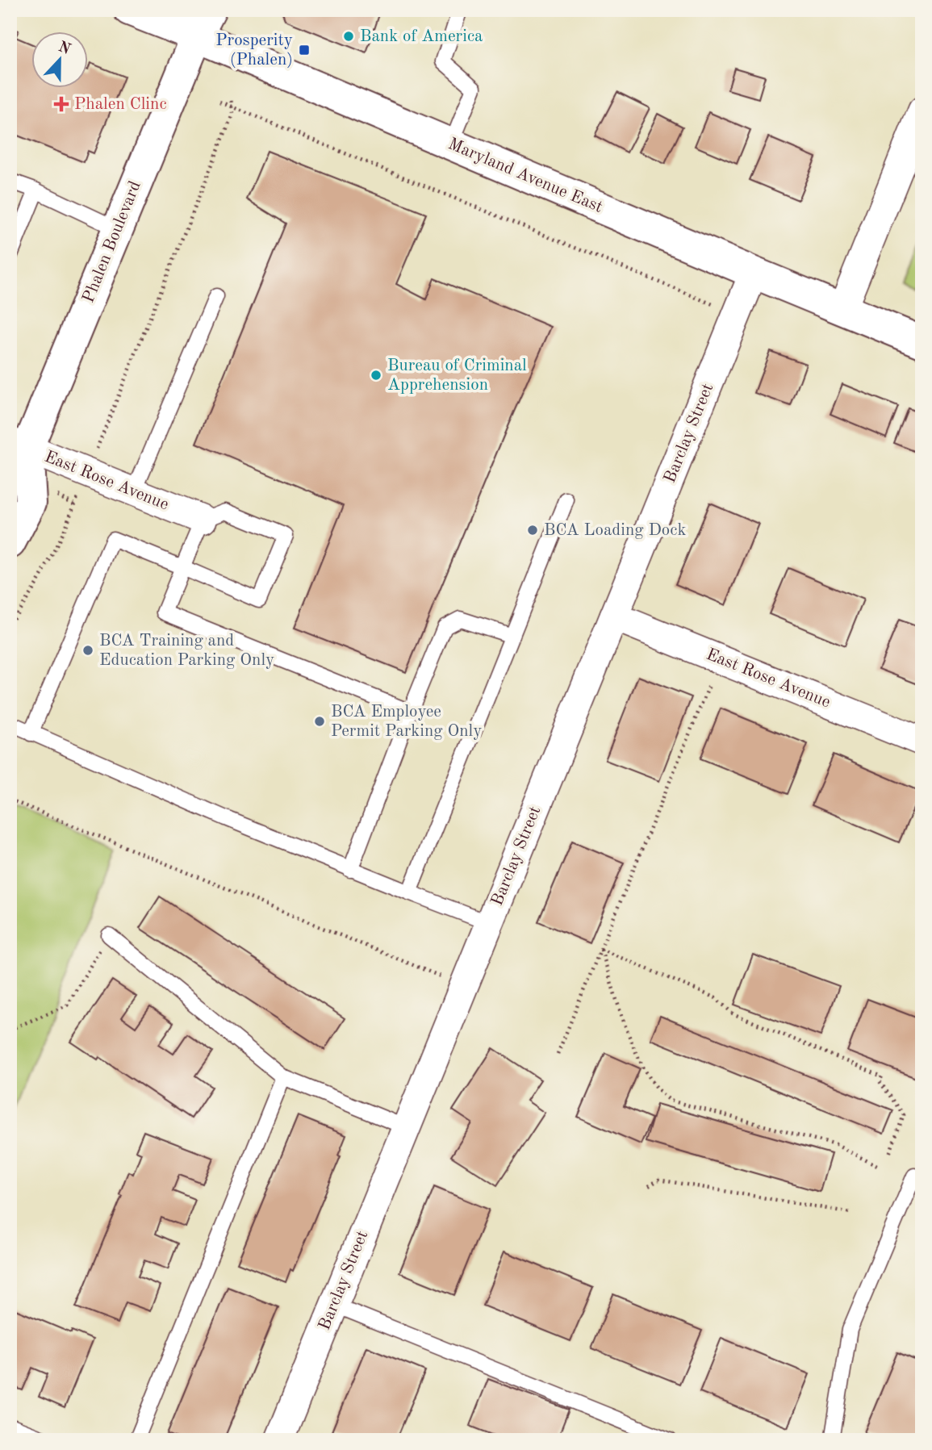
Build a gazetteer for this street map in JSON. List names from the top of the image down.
{
  "streets": {
    "main road": ["Maryland Avenue East", "Phalen Boulevard"],
    "street": ["Barclay Street", "East Rose Avenue"]
  },
  "crossings": [
    ["Maryland Avenue East", "Phalen Boulevard"],
    ["Maryland Avenue East", "Barclay Street"],
    ["Phalen Boulevard", "East Rose Avenue"],
    ["Barclay Street", "East Rose Avenue"]
  ],
  "places": {
    "other": [
      "Bank of America",
      "Bureau of Criminal Apprehension",
      "BCA Loading Dock",
      "BCA Training and Education Parking Only",
      "BCA Employee Permit Parking Only"
    ],
    "transit": ["Prosperity (Phalen)"],
    "health": ["Phalen Clinc"]
  },
  "north": "top"
}
